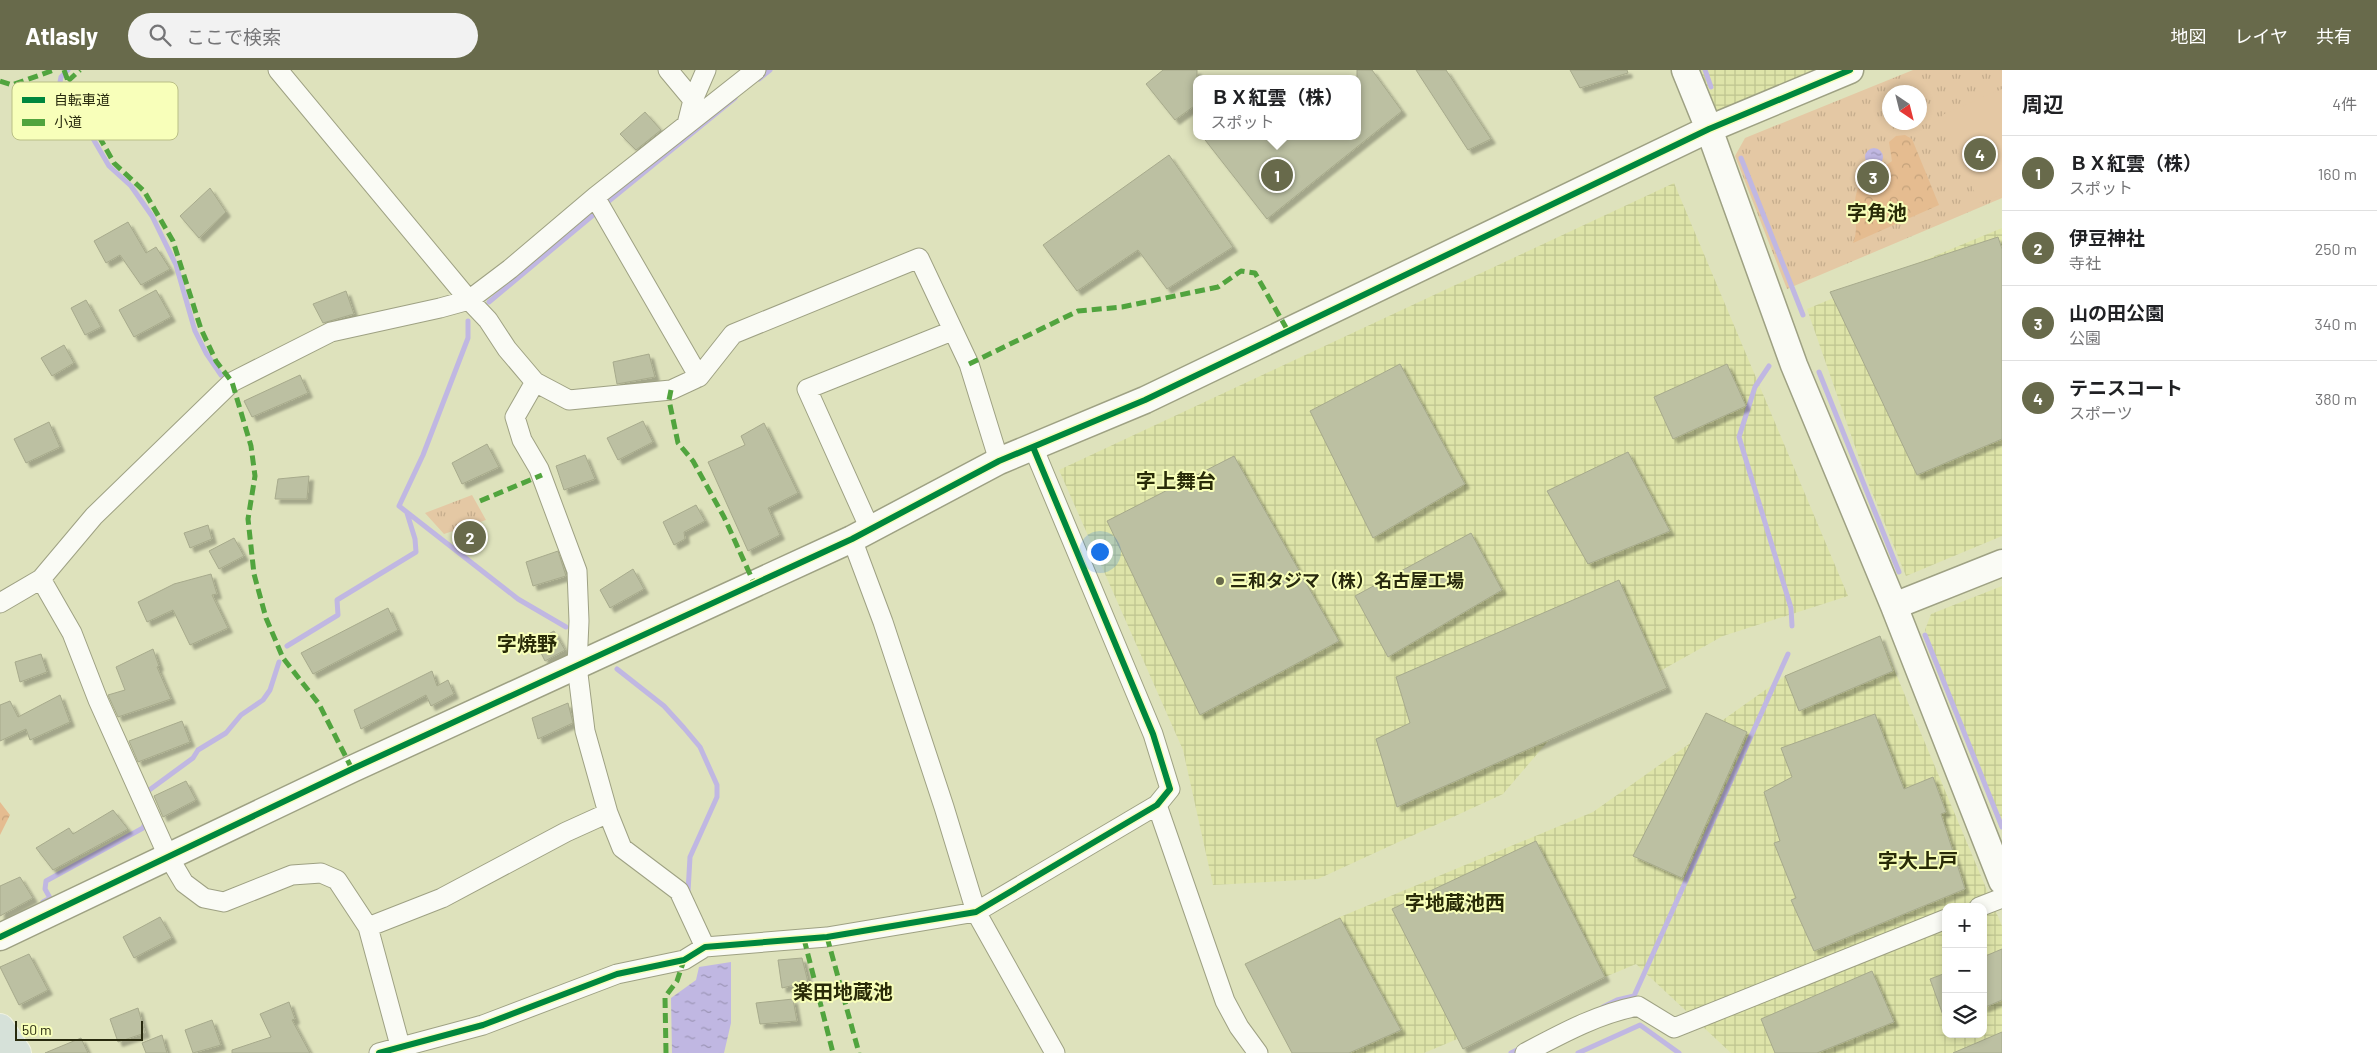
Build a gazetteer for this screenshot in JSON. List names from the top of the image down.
{
  "districts": [
    "字角池",
    "字上舞台",
    "字焼野",
    "字大上戸",
    "字地蔵池西",
    "楽田地蔵池"
  ],
  "places": ["三和タジマ（株）名古屋工場"],
  "legend": ["自転車道", "小道"],
  "scale_bar": "50 m",
  "north": "bottom right",
  "page": {
    "header": "Atlasly",
    "search": "ここで検索",
    "nav": ["地図", "レイヤ", "共有"],
    "heading": ["周辺", "4件"],
    "popup": ["ＢＸ紅雲（株）", "スポット"],
    "list": [
      {
        "mark": "1",
        "name": "ＢＸ紅雲（株）",
        "note": "スポット",
        "value": "160 m"
      },
      {
        "mark": "2",
        "name": "伊豆神社",
        "note": "寺社",
        "value": "250 m"
      },
      {
        "mark": "3",
        "name": "山の田公園",
        "note": "公園",
        "value": "340 m"
      },
      {
        "mark": "4",
        "name": "テニスコート",
        "note": "スポーツ",
        "value": "380 m"
      }
    ],
    "pins": [
      "4",
      "1",
      "3",
      "2"
    ],
    "map_buttons": ["+", "−"],
    "scale": "50 m"
  }
}
